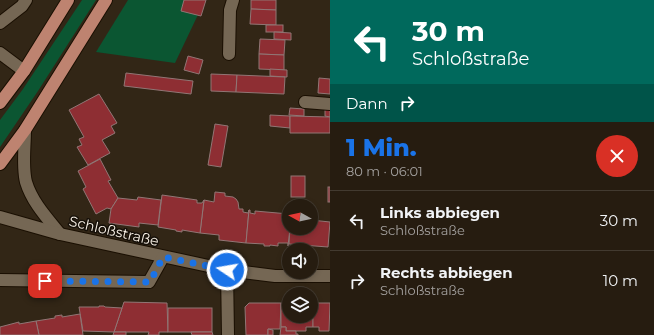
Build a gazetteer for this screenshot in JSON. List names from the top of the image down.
{
  "streets": {
    "street": ["Schloßstraße"]
  },
  "north": "left",
  "page": {
    "turn": ["30 m", "Schloßstraße"],
    "then": "Dann",
    "heading": ["1 Min.", "80 m · 06:01"],
    "list": [
      {
        "name": "Links abbiegen",
        "note": "Schloßstraße",
        "value": "30 m"
      },
      {
        "name": "Rechts abbiegen",
        "note": "Schloßstraße",
        "value": "10 m"
      }
    ]
  }
}
